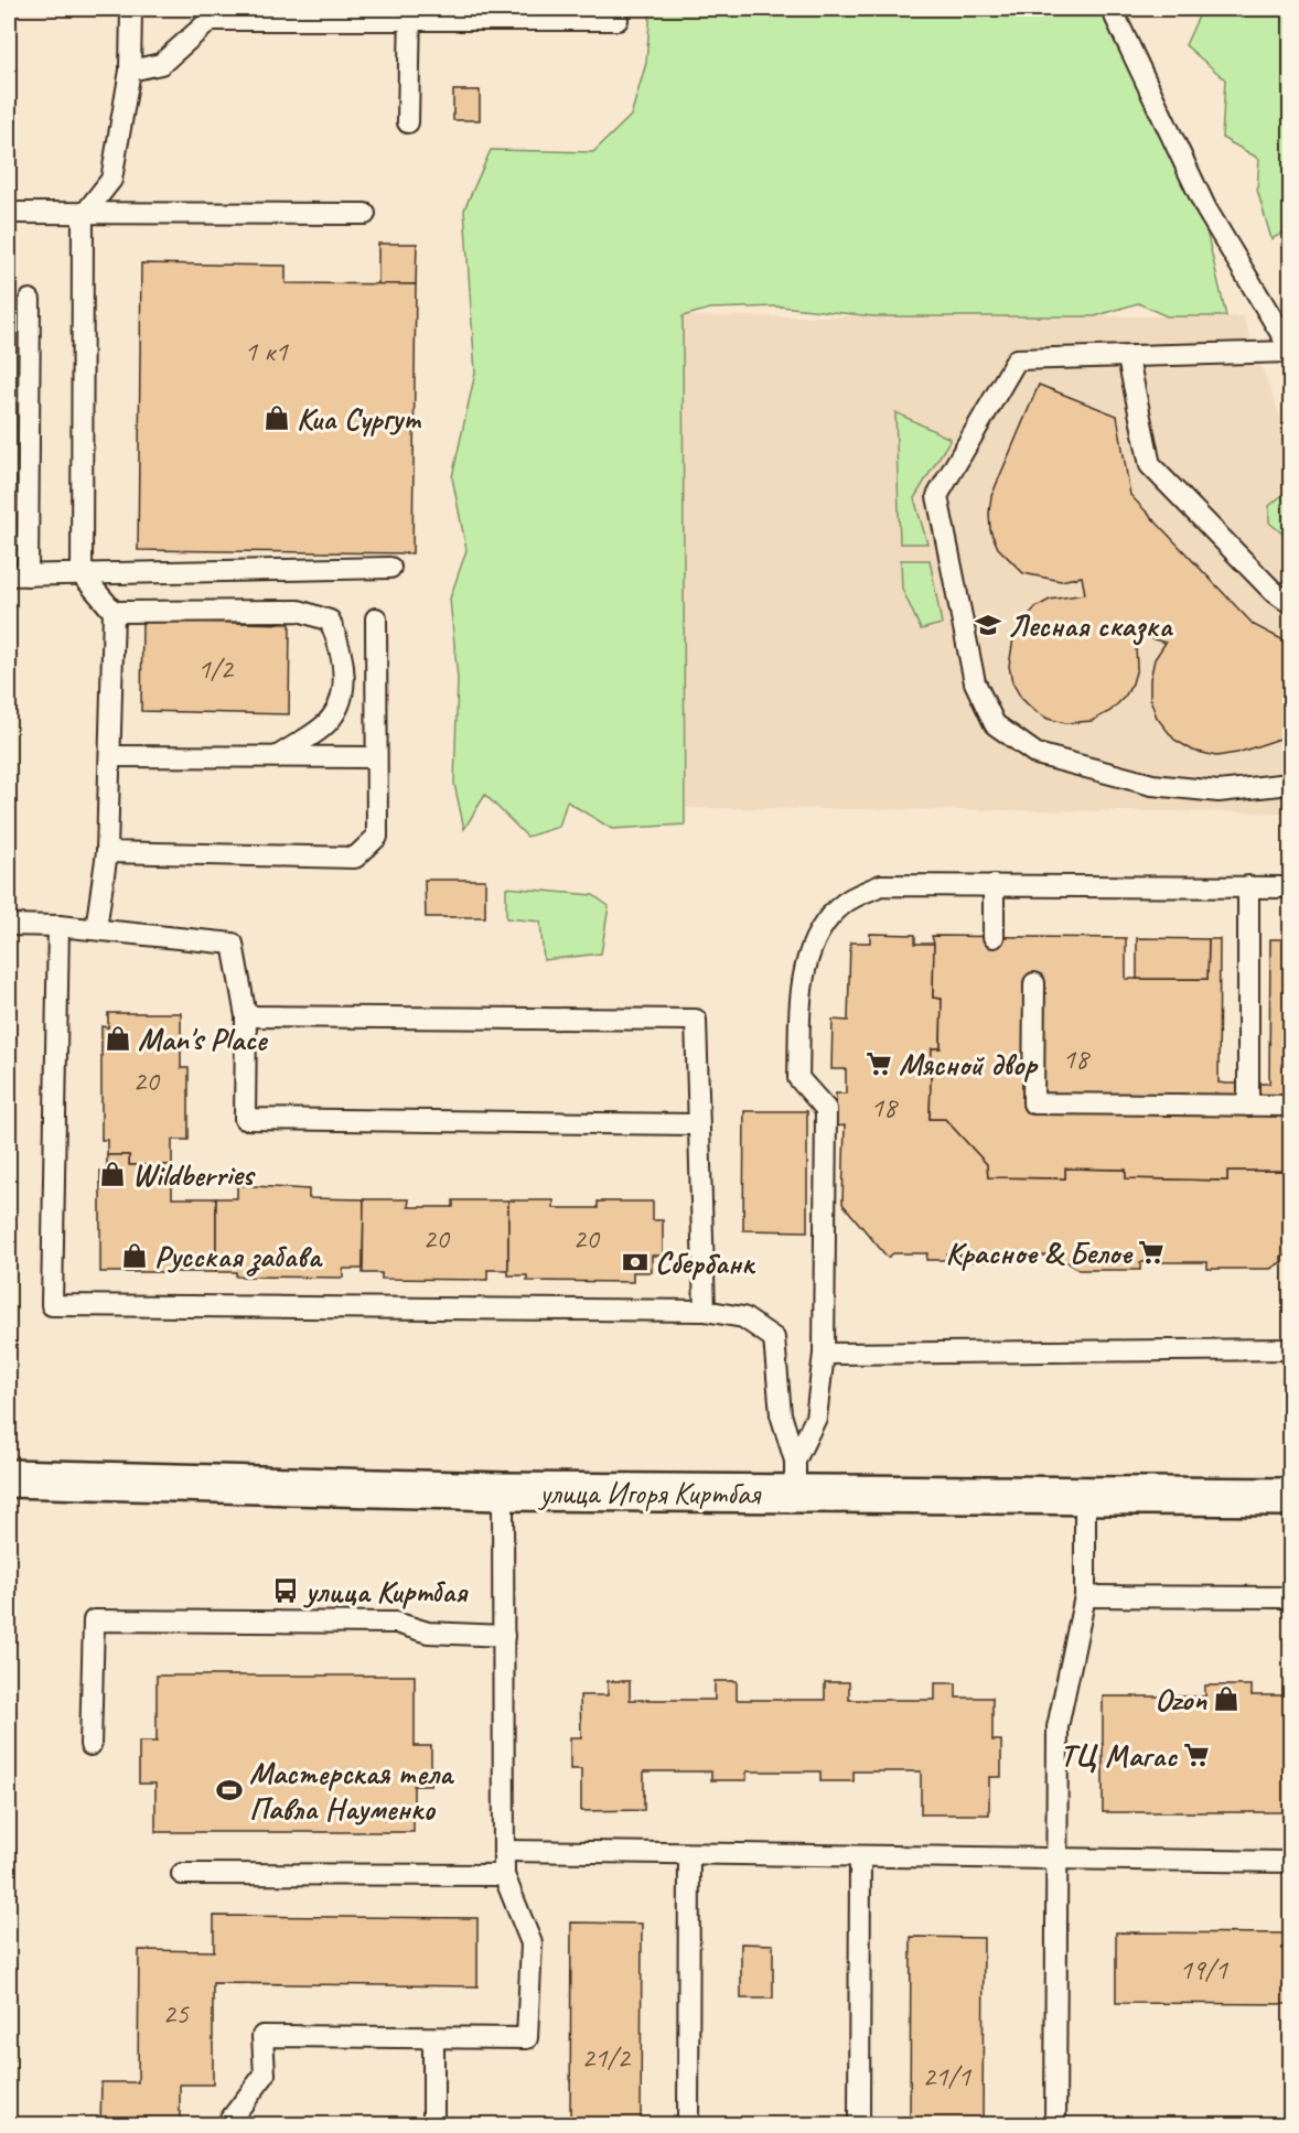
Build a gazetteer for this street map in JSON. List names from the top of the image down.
{
  "streets": {
    "main road": ["улица Игоря Киртбая"]
  },
  "places": {
    "shop": [
      "Киа Сургут",
      "Man's Place",
      "Wildberries",
      "Русская забава",
      "Ozon"
    ],
    "school or university": ["Лесная сказка"],
    "supermarket": ["Мясной двор", "Красное & Белое", "ТЦ Магас"],
    "bank": ["Сбербанк"],
    "bus stop": ["улица Киртбая"],
    "sports": ["Мастерская тела Павла Науменко"]
  },
  "house_numbers": [
    "1 к1",
    "1/2",
    "18",
    "20",
    "18",
    "20",
    "20",
    "19/1",
    "25",
    "21/2",
    "21/1"
  ]
}
